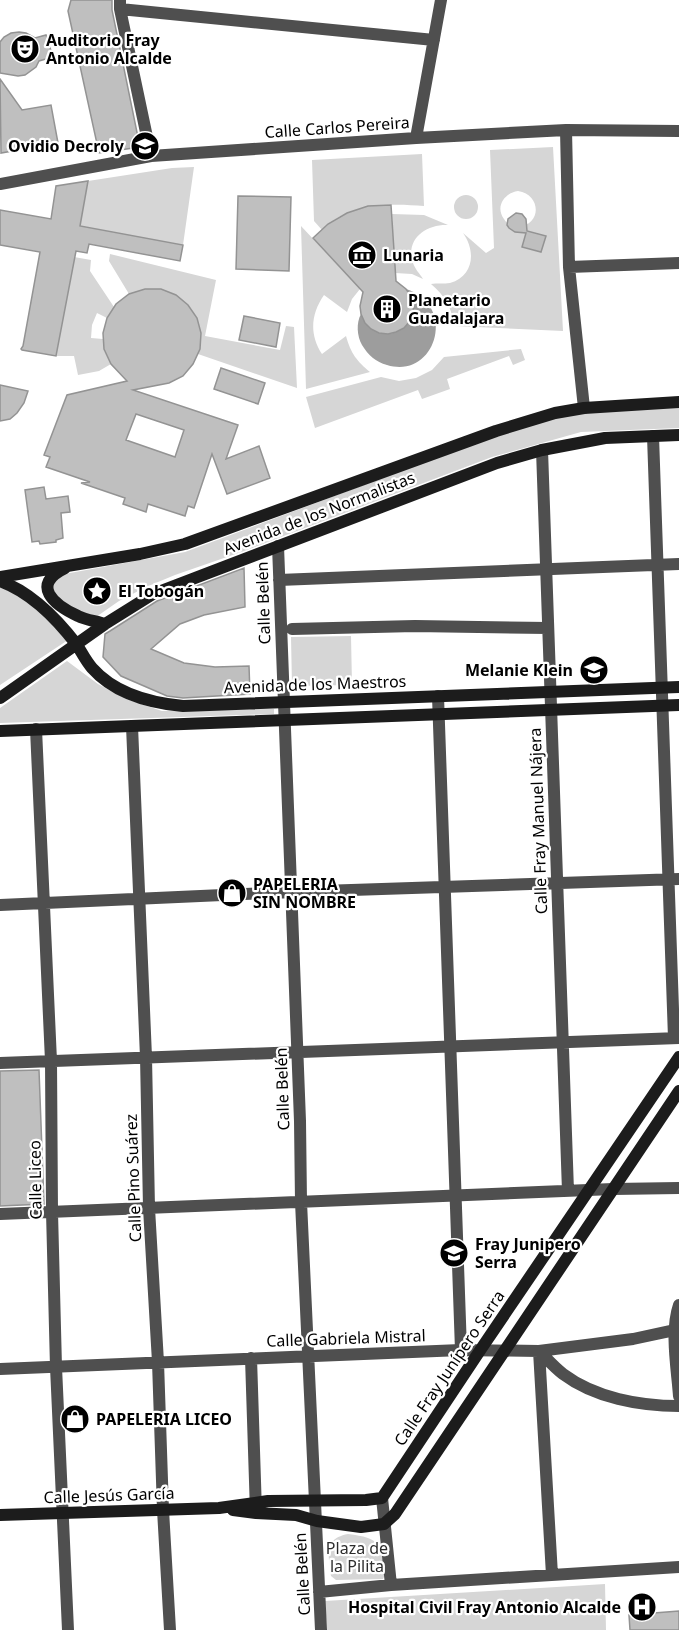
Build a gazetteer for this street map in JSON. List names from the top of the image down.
{
  "streets": {
    "street": [
      "Calle Carlos Pereira",
      "Avenida de los Normalistas",
      "Calle Belén",
      "Avenida de los Maestros",
      "Calle Fray Manuel Nájera",
      "Calle Pino Suárez",
      "Calle Liceo",
      "Calle Gabriela Mistral",
      "Calle Fray Junípero Serra",
      "Calle Jesús García"
    ]
  },
  "crossings": [
    ["Avenida de los Normalistas", "Calle Belén"],
    ["Avenida de los Normalistas", "Avenida de los Maestros"],
    ["Avenida de los Normalistas", "Calle Fray Manuel Nájera"],
    ["Calle Belén", "Avenida de los Maestros"],
    ["Calle Belén", "Calle Gabriela Mistral"],
    ["Calle Belén", "Calle Jesús García"],
    ["Avenida de los Maestros", "Calle Fray Manuel Nájera"],
    ["Avenida de los Maestros", "Calle Pino Suárez"],
    ["Avenida de los Maestros", "Calle Liceo"],
    ["Calle Pino Suárez", "Calle Gabriela Mistral"],
    ["Calle Pino Suárez", "Calle Jesús García"],
    ["Calle Liceo", "Calle Gabriela Mistral"],
    ["Calle Liceo", "Calle Jesús García"],
    ["Calle Gabriela Mistral", "Calle Fray Junípero Serra"],
    ["Calle Fray Junípero Serra", "Calle Jesús García"]
  ],
  "parks": ["Plaza de la Pilita"],
  "places": {
    "theatre": ["Auditorio Fray Antonio Alcalde"],
    "school or university": ["Ovidio Decroly", "Melanie Klein", "Fray Junipero Serra"],
    "museum": ["Lunaria"],
    "building": ["Planetario Guadalajara"],
    "place": ["El Tobogán"],
    "shop": ["PAPELERIA SIN NOMBRE", "PAPELERIA LICEO"],
    "hospital": ["Hospital Civil Fray Antonio Alcalde"]
  }
}
